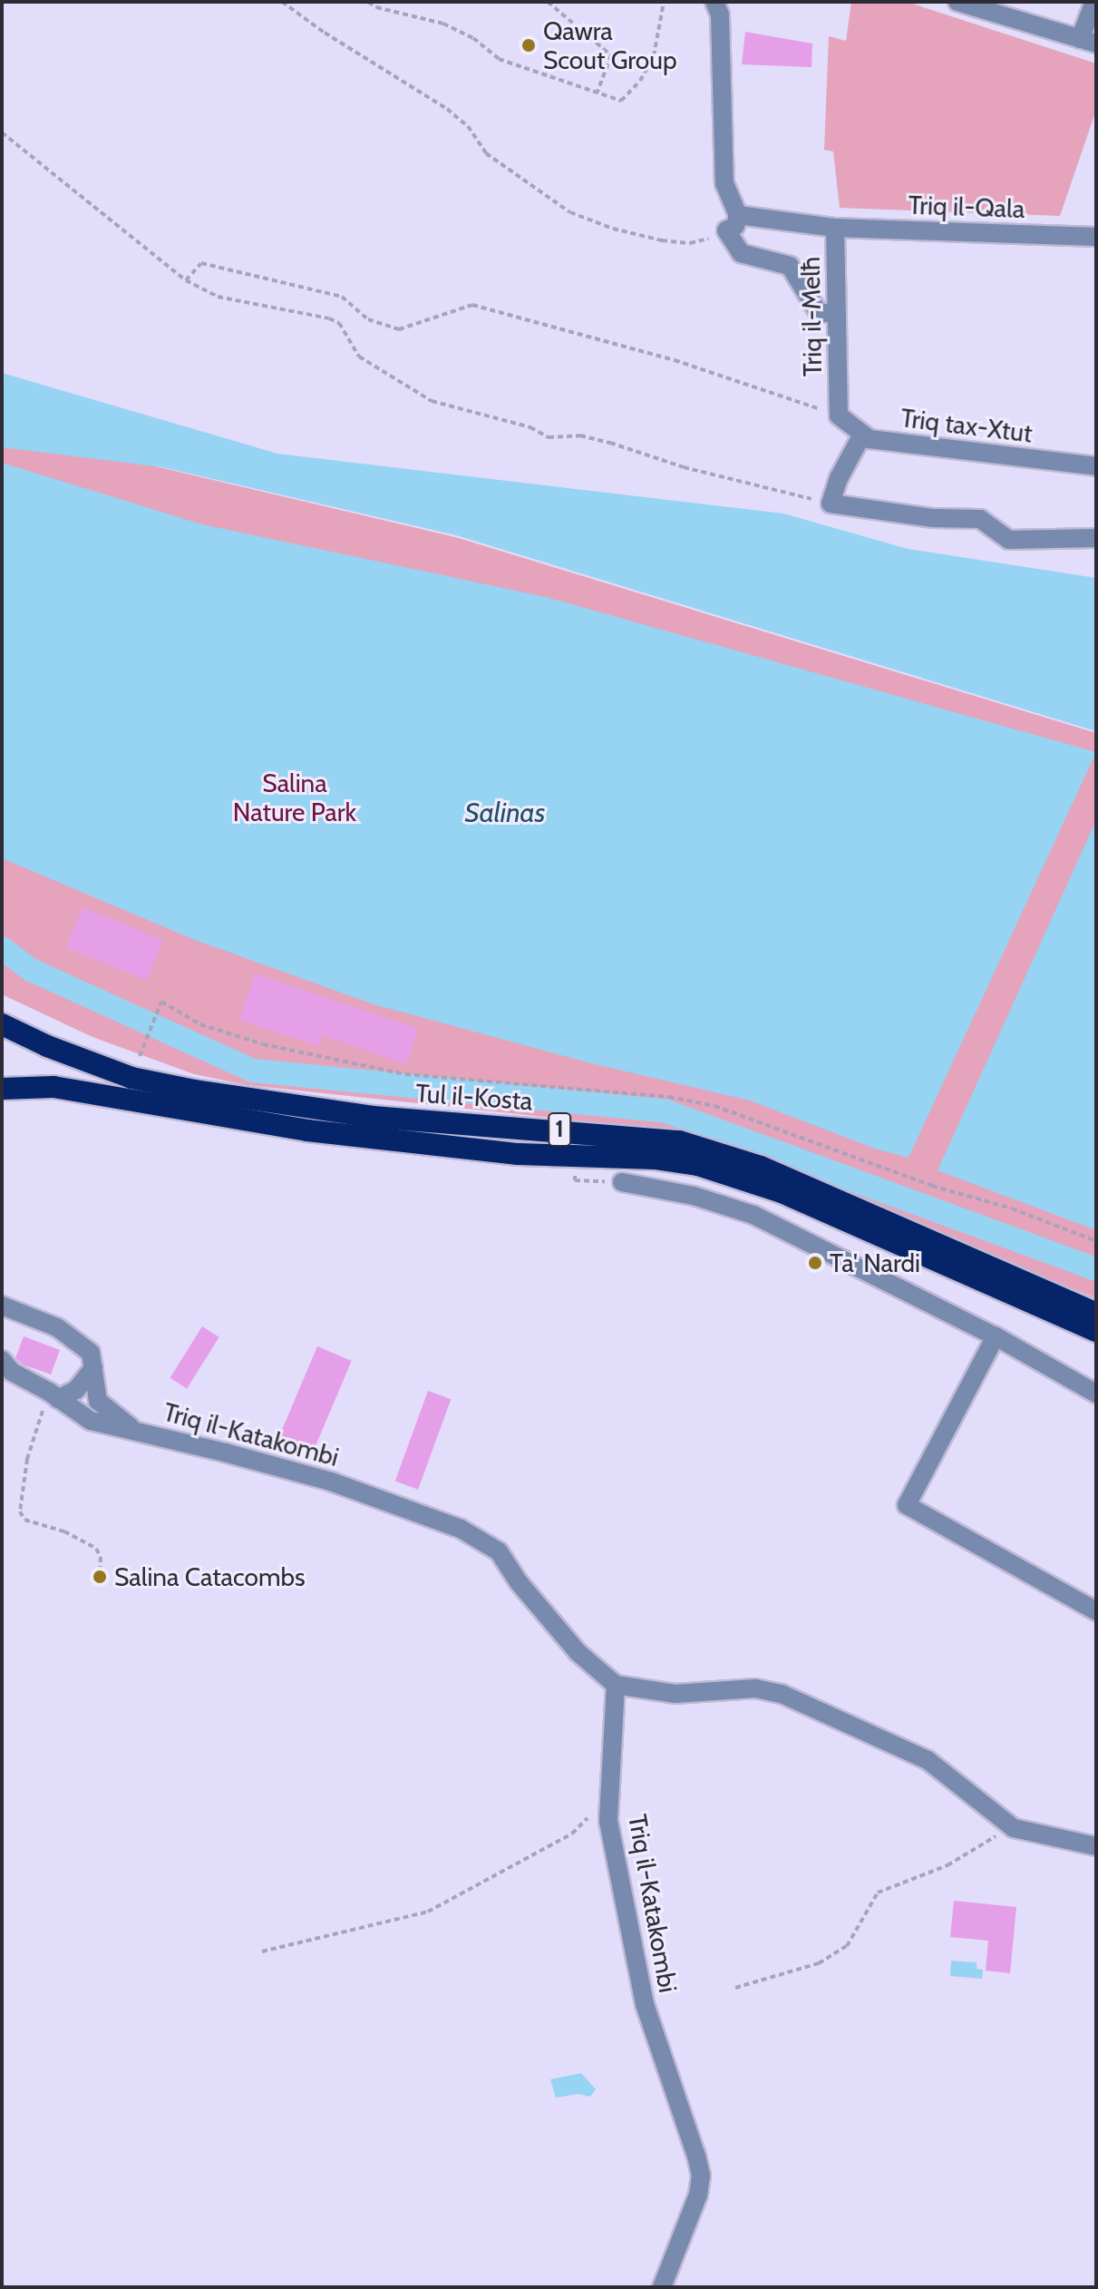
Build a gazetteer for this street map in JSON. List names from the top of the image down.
{
  "streets": {
    "highway": ["Tul il-Kosta", "1"],
    "street": [
      "Triq il-Qala",
      "Triq il-Melħ",
      "Triq tax-Xtut",
      "Triq il-Katakombi"
    ]
  },
  "crossings": [
    ["Triq il-Qala", "Triq il-Melħ"],
    ["Triq il-Melħ", "Triq tax-Xtut"]
  ],
  "water": ["Salinas"],
  "parks": ["Salina Nature Park"],
  "places": ["Qawra Scout Group", "Ta' Nardi", "Salina Catacombs"]
}
